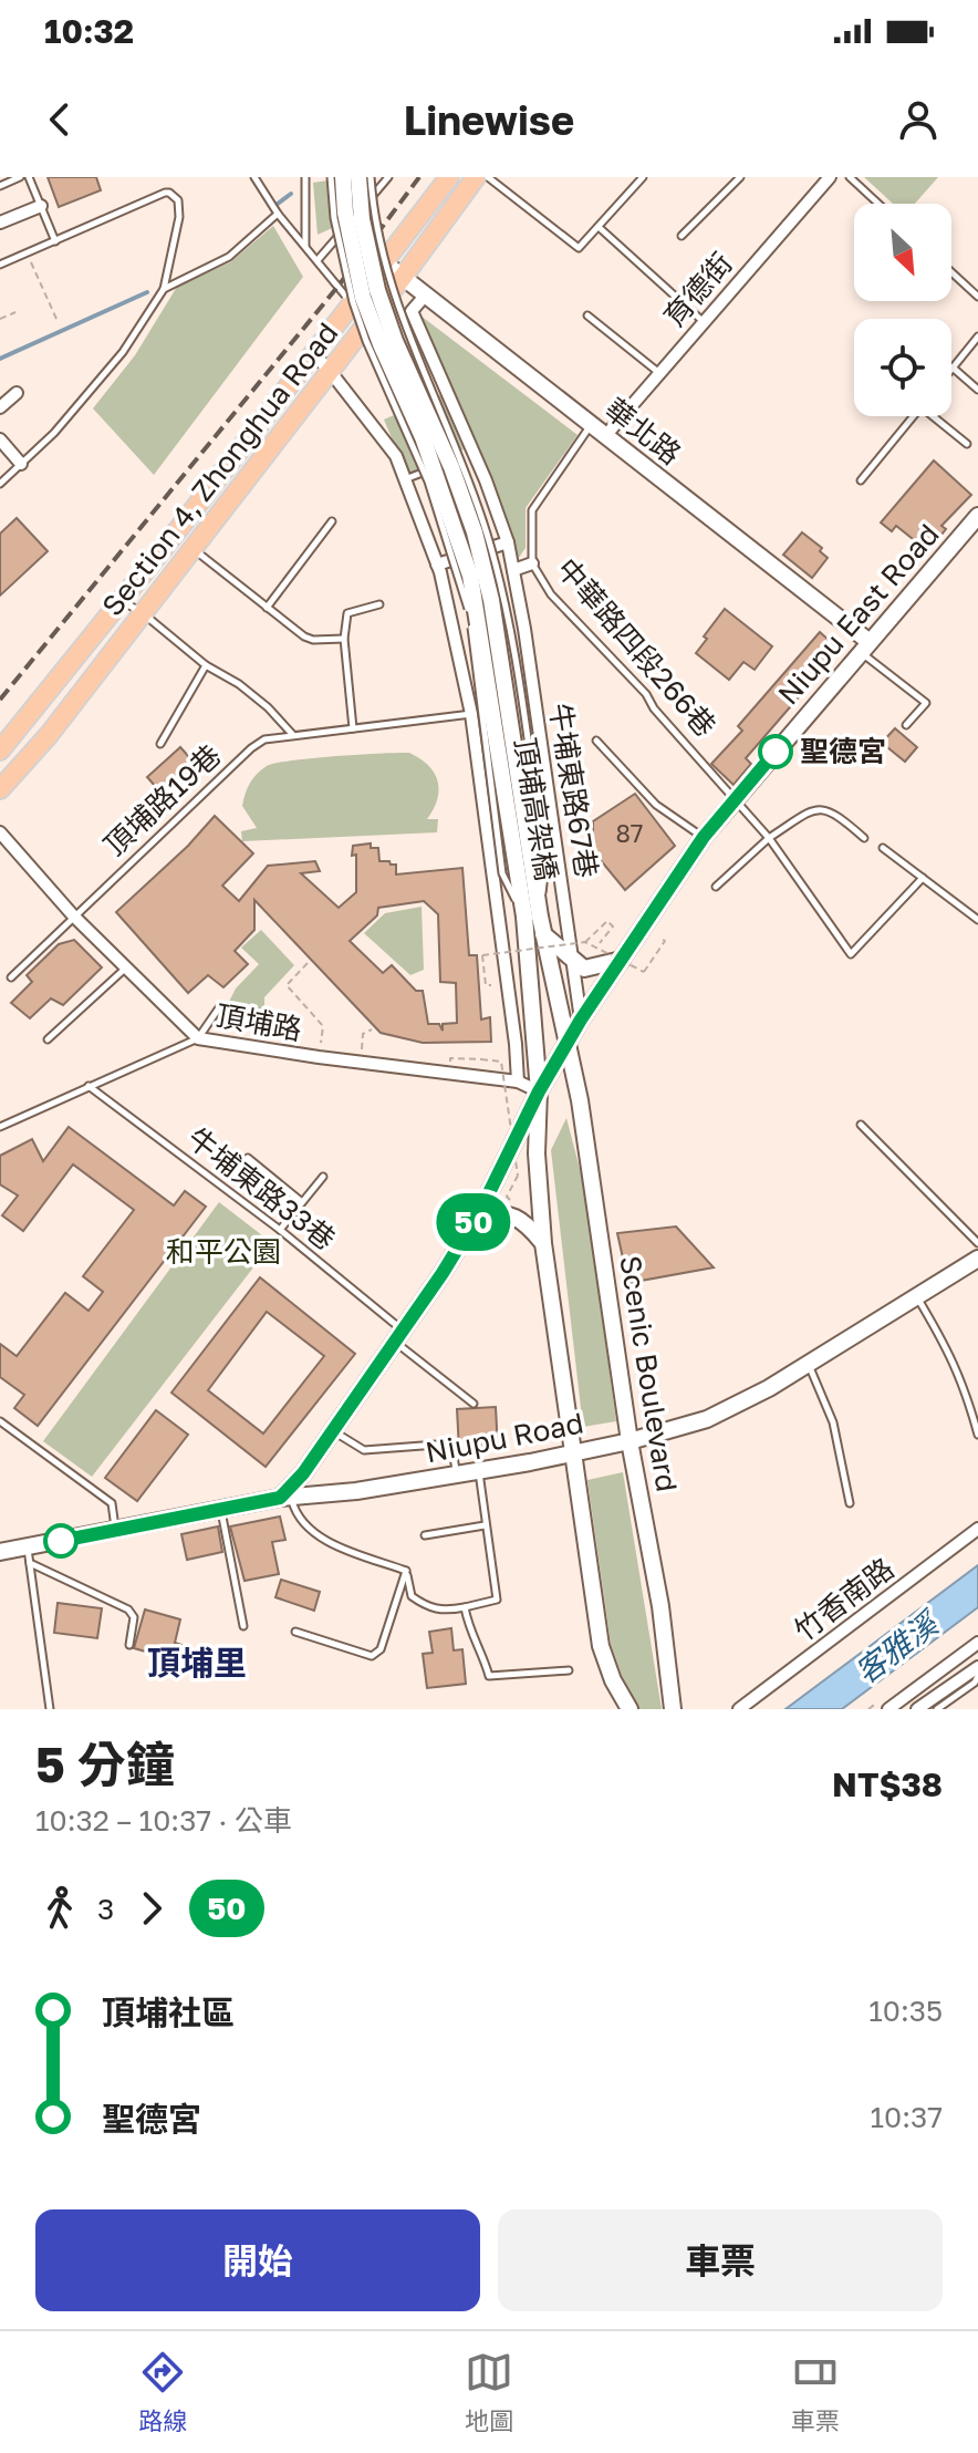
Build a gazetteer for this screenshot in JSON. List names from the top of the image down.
{
  "streets": {
    "main road": ["Section 4, Zhonghua Road"],
    "street": [
      "育德街",
      "華北路",
      "Niupu East Road",
      "中華路四段266巷",
      "牛埔東路67巷",
      "頂埔高架橋",
      "頂埔路",
      "Scenic Boulevard",
      "Niupu Road",
      "竹香南路"
    ],
    "lane": ["頂埔路19巷", "牛埔東路33巷"]
  },
  "crossings": [
    ["育德街", "華北路"],
    ["華北路", "Section 4, Zhonghua Road"],
    ["華北路", "Niupu East Road"],
    ["華北路", "中華路四段266巷"],
    ["Niupu East Road", "中華路四段266巷"],
    ["Niupu East Road", "牛埔東路67巷"],
    ["Niupu East Road", "頂埔路"],
    ["Niupu East Road", "牛埔東路33巷"],
    ["Niupu East Road", "Scenic Boulevard"],
    ["Niupu East Road", "Niupu Road"],
    ["中華路四段266巷", "牛埔東路67巷"],
    ["頂埔路19巷", "頂埔路"],
    ["頂埔高架橋", "Scenic Boulevard"],
    ["Scenic Boulevard", "Niupu Road"]
  ],
  "districts": ["頂埔里"],
  "water": ["客雅溪"],
  "parks": ["和平公園"],
  "places": ["聖德宮"],
  "lines": ["bus line 50"],
  "house_numbers": ["87"],
  "north": "bottom right",
  "page": {
    "status": "10:32",
    "header": "Linewise",
    "on_map": "50",
    "heading": ["5 分鐘", "10:32 – 10:37 · 公車", "NT$38"],
    "legs": ["3", "50"],
    "list": [
      {
        "name": "頂埔社區",
        "value": "10:35"
      },
      {
        "name": "聖德宮",
        "value": "10:37"
      }
    ],
    "buttons": ["開始", "車票"],
    "tabs": ["路線", "地圖", "車票"]
  }
}
